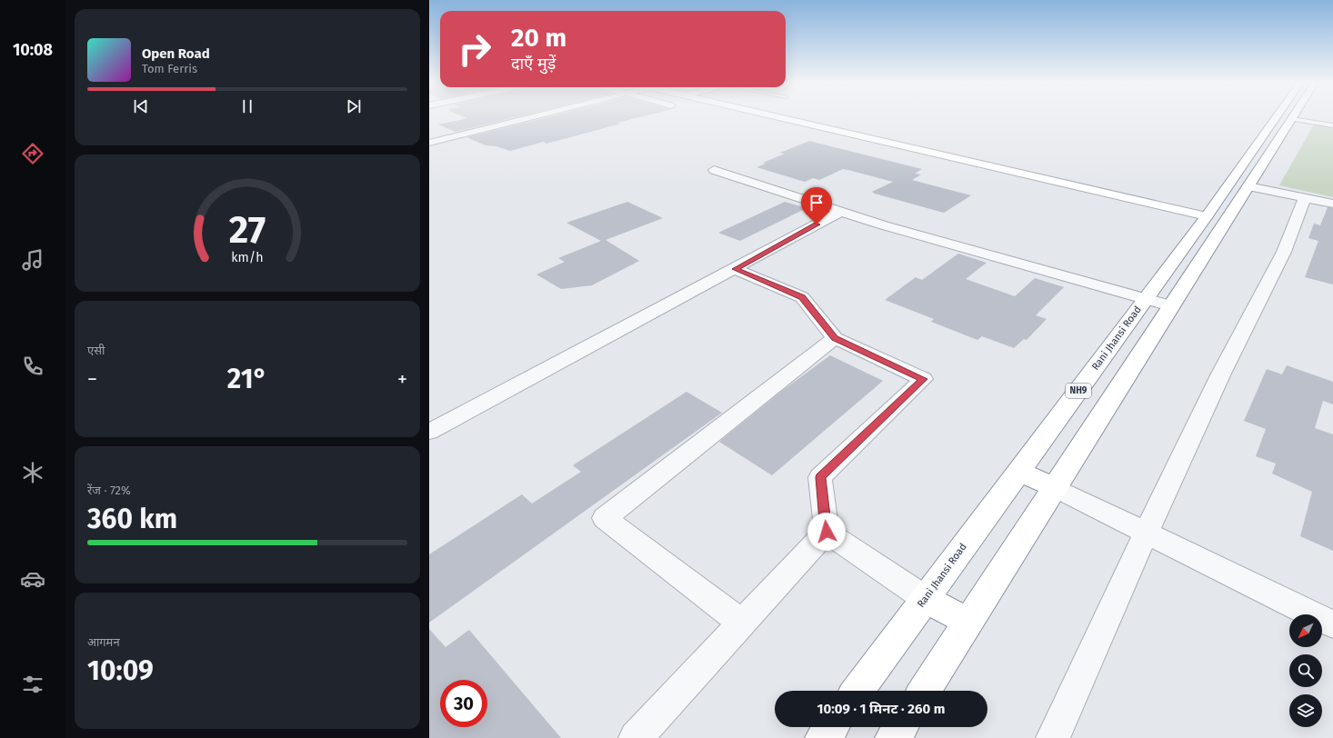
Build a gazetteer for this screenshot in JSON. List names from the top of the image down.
{
  "streets": {
    "main road": ["Rani Jhansi Road", "NH9"]
  },
  "north": "bottom left",
  "page": {
    "tabs": "10:08",
    "turn": ["20 m", "दाएँ मुड़ें"],
    "song": ["Open Road", "Tom Ferris"],
    "tile": [
      "एसी",
      ["रेंज · 72%", "360 km"],
      ["आगमन", "10:09"]
    ],
    "heat": ["−", "21°", "+"],
    "limit": "30",
    "trip": "10:09 · 1 मिनट · 260 m",
    "gauge": ["27", "km/h"]
  }
}
